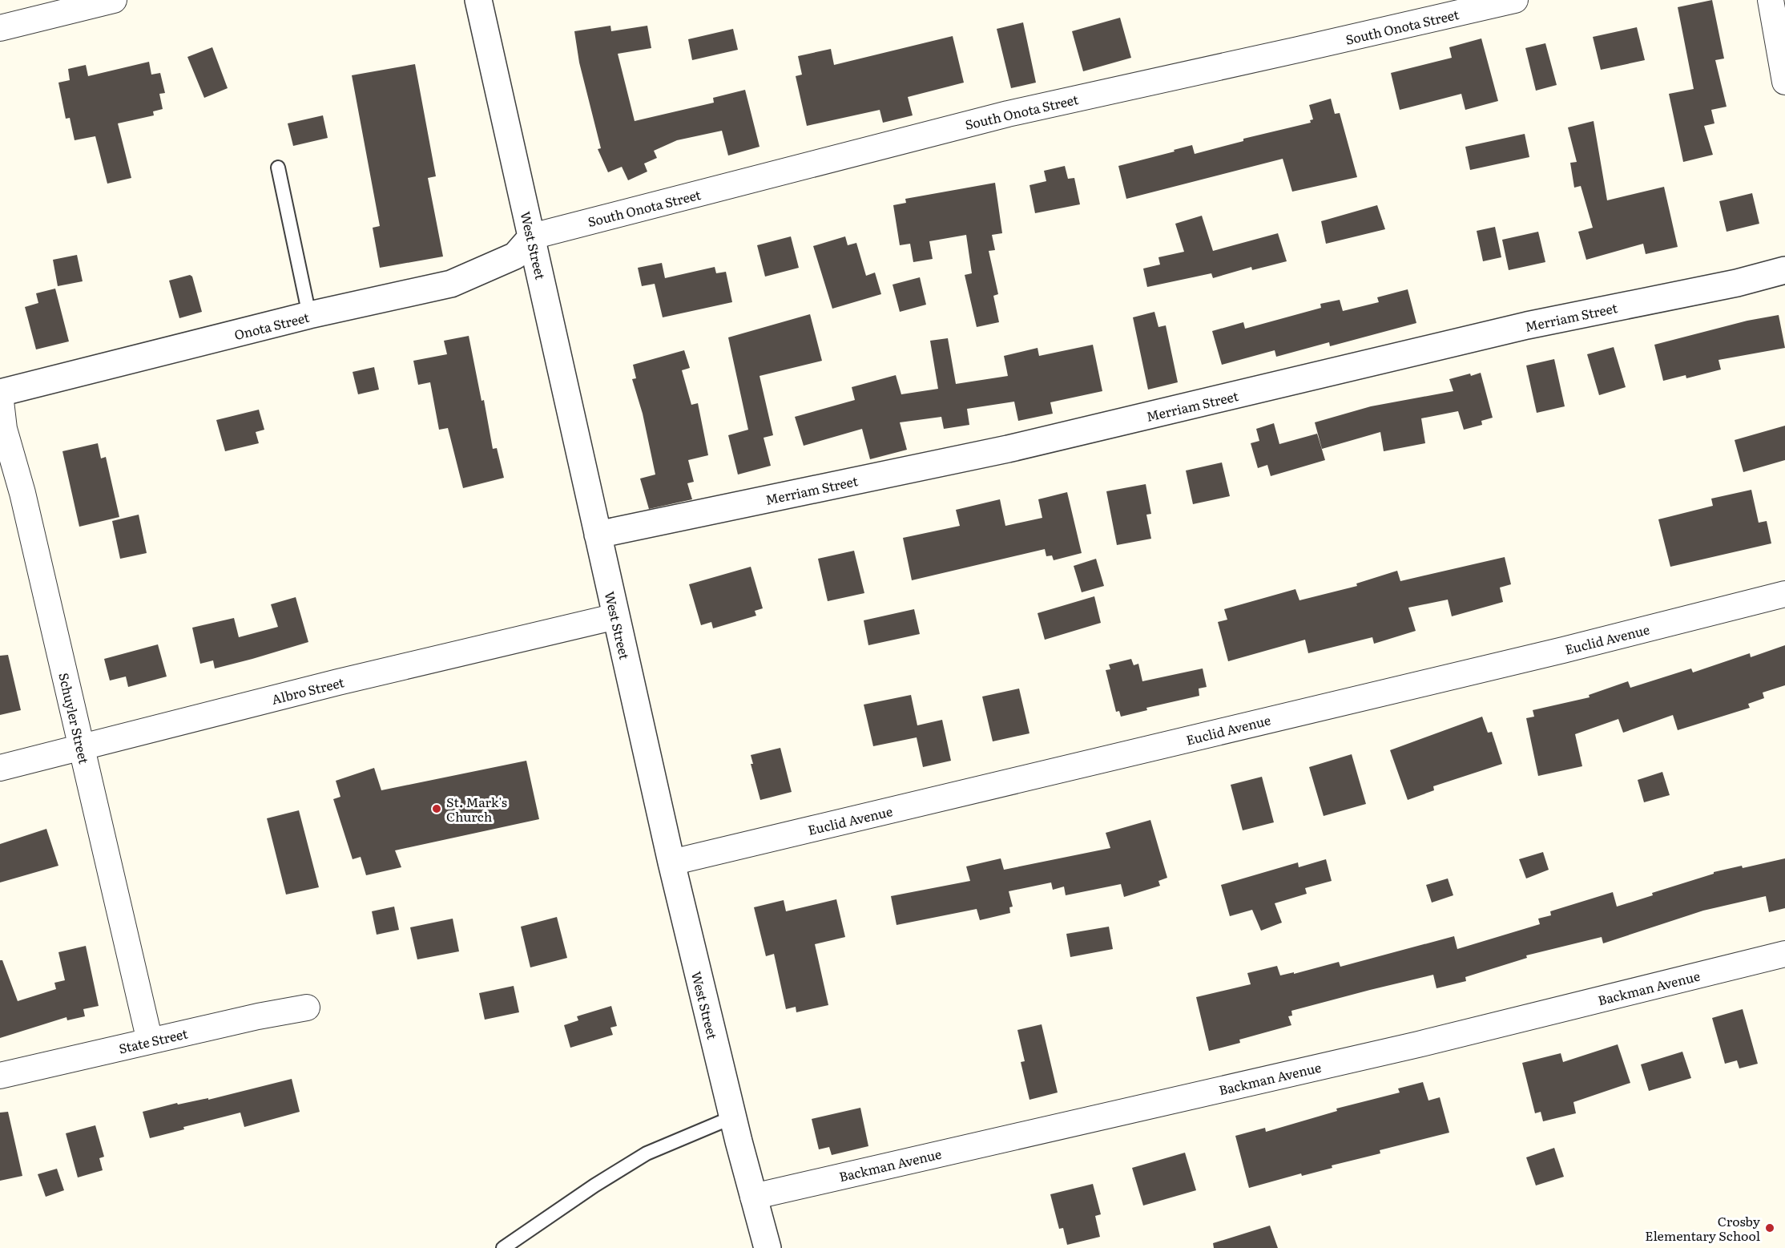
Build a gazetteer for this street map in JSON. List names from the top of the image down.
{
  "streets": {
    "street": [
      "South Onota Street",
      "West Street",
      "Merriam Street",
      "Onota Street",
      "Euclid Avenue",
      "Albro Street",
      "Schuyler Street",
      "Backman Avenue",
      "State Street"
    ]
  },
  "crossings": [
    ["South Onota Street", "West Street"],
    ["South Onota Street", "Onota Street"],
    ["West Street", "Merriam Street"],
    ["West Street", "Onota Street"],
    ["West Street", "Euclid Avenue"],
    ["West Street", "Albro Street"],
    ["West Street", "Backman Avenue"],
    ["Onota Street", "Schuyler Street"],
    ["Albro Street", "Schuyler Street"],
    ["Schuyler Street", "State Street"]
  ],
  "places": ["St. Mark's Church", "Crosby Elementary School"]
}
